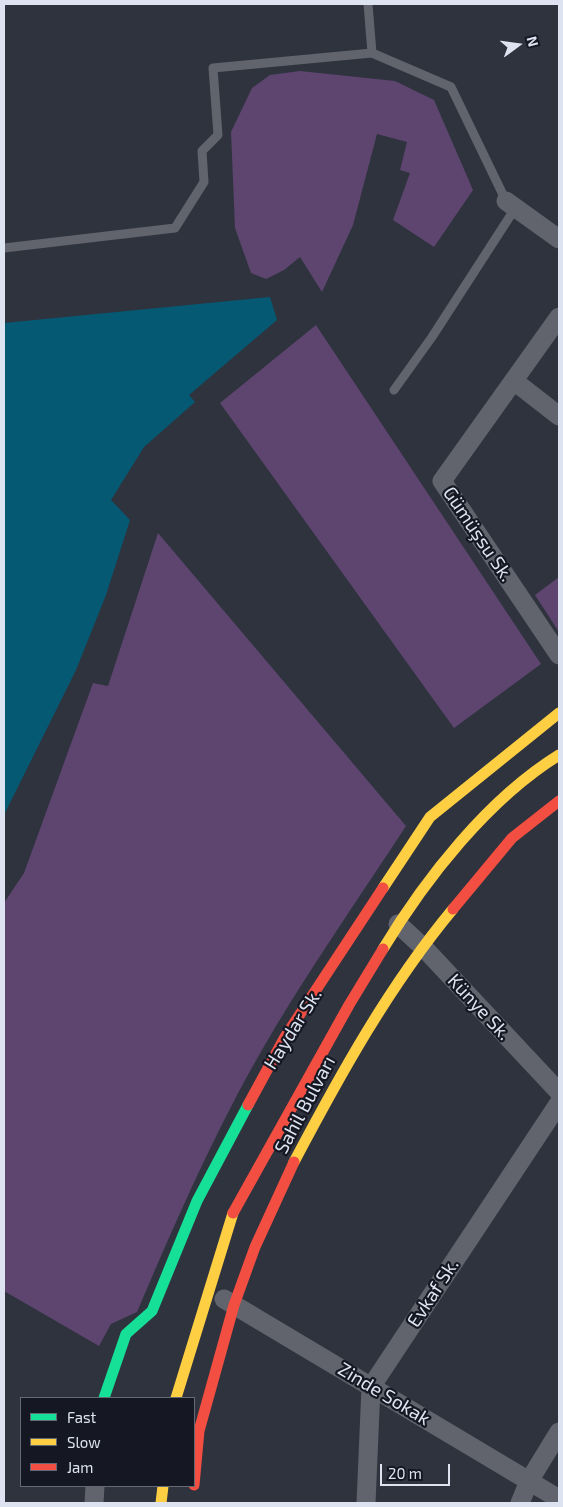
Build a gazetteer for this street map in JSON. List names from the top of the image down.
{
  "streets": {
    "main road": ["Haydar Sk.", "Sahil Bulvarı"],
    "street": [
      "Gümüşsu Sk.",
      "Künye Sk.",
      "Evkaf Sk.",
      "Zinde Sokak"
    ]
  },
  "crossings": [
    ["Künye Sk.", "Sahil Bulvarı"],
    ["Sahil Bulvarı", "Zinde Sokak"],
    ["Evkaf Sk.", "Zinde Sokak"]
  ],
  "legend": ["Fast", "Slow", "Jam"],
  "scale_bar": "20 m",
  "north": "right"
}
